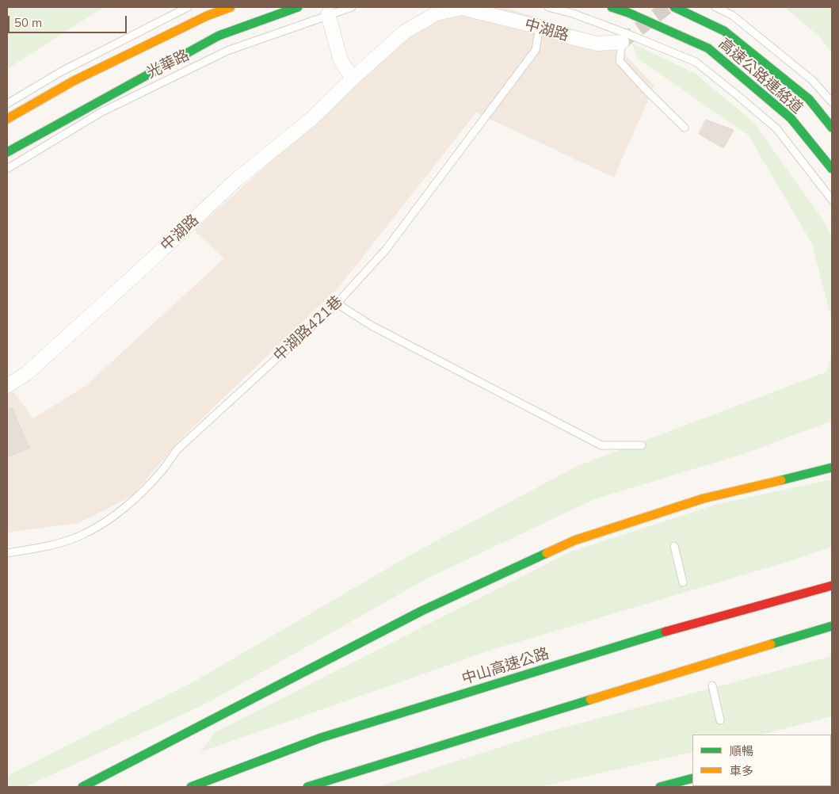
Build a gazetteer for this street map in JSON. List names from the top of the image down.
{
  "streets": {
    "main road": ["光華路", "高速公路連絡道", "中山高速公路"],
    "street": ["中湖路"],
    "lane": ["中湖路421巷"]
  },
  "crossings": [
    ["中湖路", "中湖路421巷"]
  ],
  "legend": ["順暢", "車多"],
  "scale_bar": "50 m"
}
